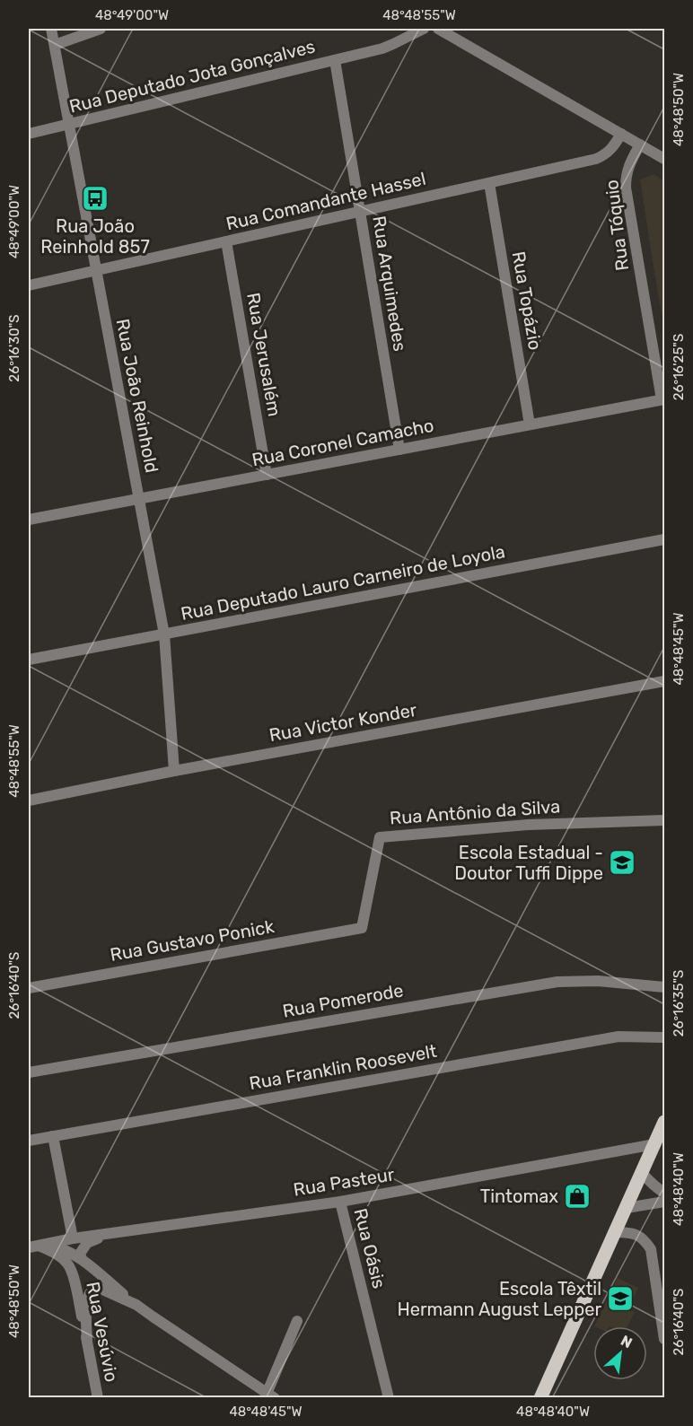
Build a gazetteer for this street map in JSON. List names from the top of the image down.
{
  "streets": {
    "street": [
      "Rua Deputado Jota Gonçalves",
      "Rua Comandante Hassel",
      "Rua Tóquio",
      "Rua Arquimedes",
      "Rua Topázio",
      "Rua Jerusalém",
      "Rua João Reinhold",
      "Rua Coronel Camacho",
      "Rua Deputado Lauro Carneiro de Loyola",
      "Rua Victor Konder",
      "Rua Antônio da Silva",
      "Rua Gustavo Ponick",
      "Rua Pomerode",
      "Rua Franklin Roosevelt",
      "Rua Pasteur",
      "Rua Oásis",
      "Rua Vesúvio"
    ]
  },
  "crossings": [
    ["Rua Deputado Jota Gonçalves", "Rua Arquimedes"],
    ["Rua Deputado Jota Gonçalves", "Rua João Reinhold"],
    ["Rua Comandante Hassel", "Rua Arquimedes"],
    ["Rua Comandante Hassel", "Rua Topázio"],
    ["Rua Comandante Hassel", "Rua Jerusalém"],
    ["Rua Comandante Hassel", "Rua João Reinhold"],
    ["Rua Tóquio", "Rua Coronel Camacho"],
    ["Rua Arquimedes", "Rua Coronel Camacho"],
    ["Rua Topázio", "Rua Coronel Camacho"],
    ["Rua Jerusalém", "Rua Coronel Camacho"],
    ["Rua João Reinhold", "Rua Coronel Camacho"],
    ["Rua João Reinhold", "Rua Deputado Lauro Carneiro de Loyola"],
    ["Rua João Reinhold", "Rua Victor Konder"],
    ["Rua Antônio da Silva", "Rua Gustavo Ponick"],
    ["Rua Pasteur", "Rua Oásis"],
    ["Rua Pasteur", "Rua Vesúvio"]
  ],
  "places": {
    "bus stop": ["Rua João Reinhold 857"],
    "school or university": ["Escola Estadual - Doutor Tuffi Dippe", "Escola Têxtil Hermann August Lepper"],
    "shop": ["Tintomax"]
  },
  "north": "top right",
  "coordinates": [
    "48°49'00\"W",
    "48°48'55\"W",
    "48°48'50\"W",
    "26°16'30\"S",
    "26°16'25\"S",
    "48°48'45\"W",
    "26°16'40\"S",
    "26°16'35\"S",
    "48°48'40\"W"
  ]
}
